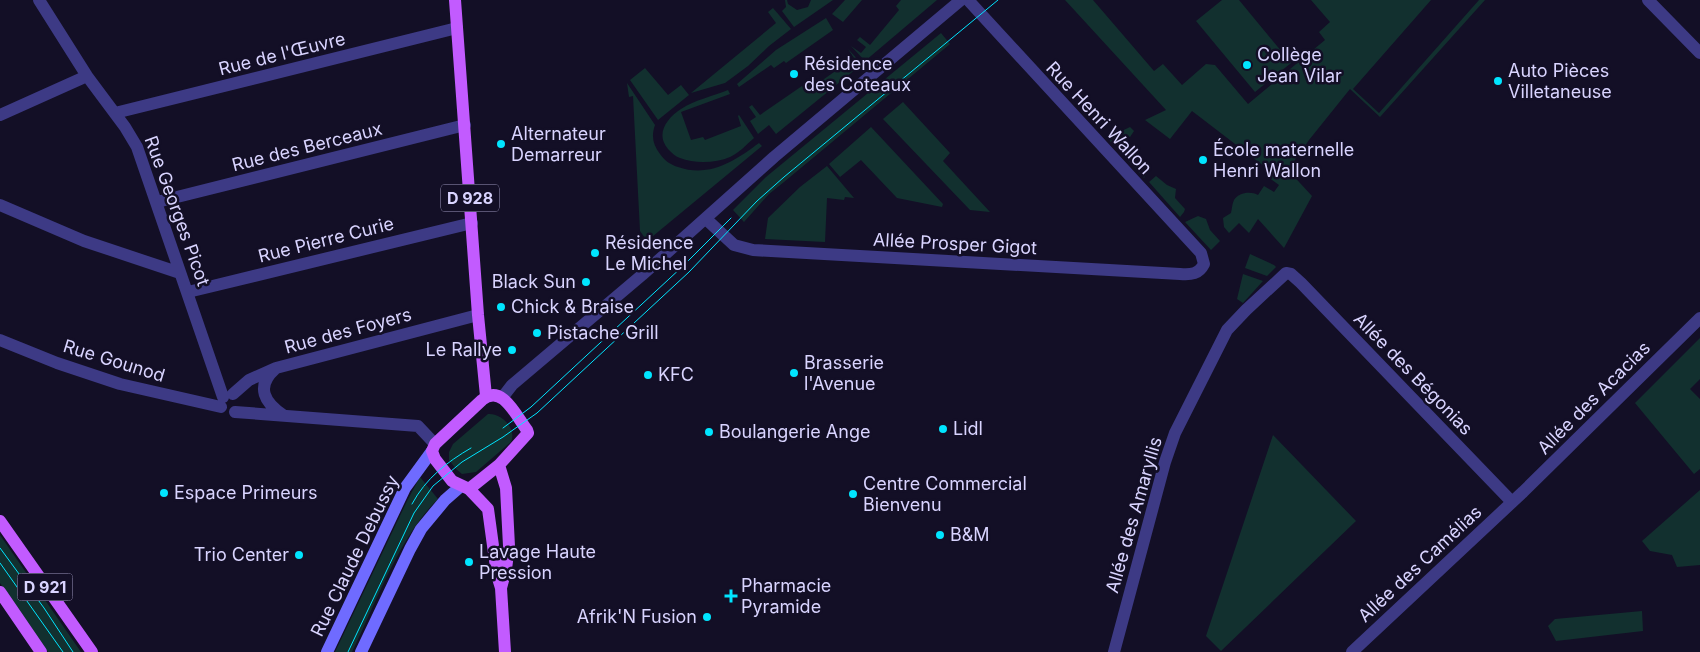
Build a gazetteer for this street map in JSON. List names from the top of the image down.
{
  "streets": {
    "main road": ["D 928", "Rue Claude Debussy", "D 921"],
    "street": [
      "Rue de l'Œuvre",
      "Rue Henri Wallon",
      "Rue des Berceaux",
      "Rue Georges Picot",
      "Rue Pierre Curie",
      "Allée Prosper Gigot",
      "Rue des Foyers",
      "Rue Gounod",
      "Allée des Bégonias",
      "Allée des Acacias",
      "Allée des Amaryllis",
      "Allée des Camélias"
    ]
  },
  "crossings": [
    ["Rue de l'Œuvre", "D 928"],
    ["Rue de l'Œuvre", "Rue Georges Picot"],
    ["Rue Henri Wallon", "Allée Prosper Gigot"],
    ["Rue des Berceaux", "D 928"],
    ["Rue des Berceaux", "Rue Georges Picot"],
    ["D 928", "Rue Pierre Curie"],
    ["D 928", "Rue des Foyers"],
    ["Rue Georges Picot", "Rue Pierre Curie"],
    ["Rue Georges Picot", "Rue des Foyers"],
    ["Rue Georges Picot", "Rue Gounod"],
    ["Rue des Foyers", "Rue Gounod"],
    ["Allée des Bégonias", "Allée des Acacias"],
    ["Allée des Bégonias", "Allée des Amaryllis"],
    ["Allée des Bégonias", "Allée des Camélias"],
    ["Allée des Acacias", "Allée des Camélias"]
  ],
  "places": {
    "other": [
      "Collège Jean Vilar",
      "Résidence des Coteaux",
      "Auto Pièces Villetaneuse",
      "Alternateur Demarreur",
      "École maternelle Henri Wallon",
      "Résidence Le Michel",
      "Black Sun",
      "Chick & Braise",
      "Pistache Grill",
      "Le Rallye",
      "Brasserie l'Avenue",
      "KFC",
      "Lidl",
      "Boulangerie Ange",
      "Espace Primeurs",
      "Centre Commercial Bienvenu",
      "B&M",
      "Trio Center",
      "Lavage Haute Pression",
      "Afrik'N Fusion"
    ],
    "health": ["Pharmacie Pyramide"]
  }
}
